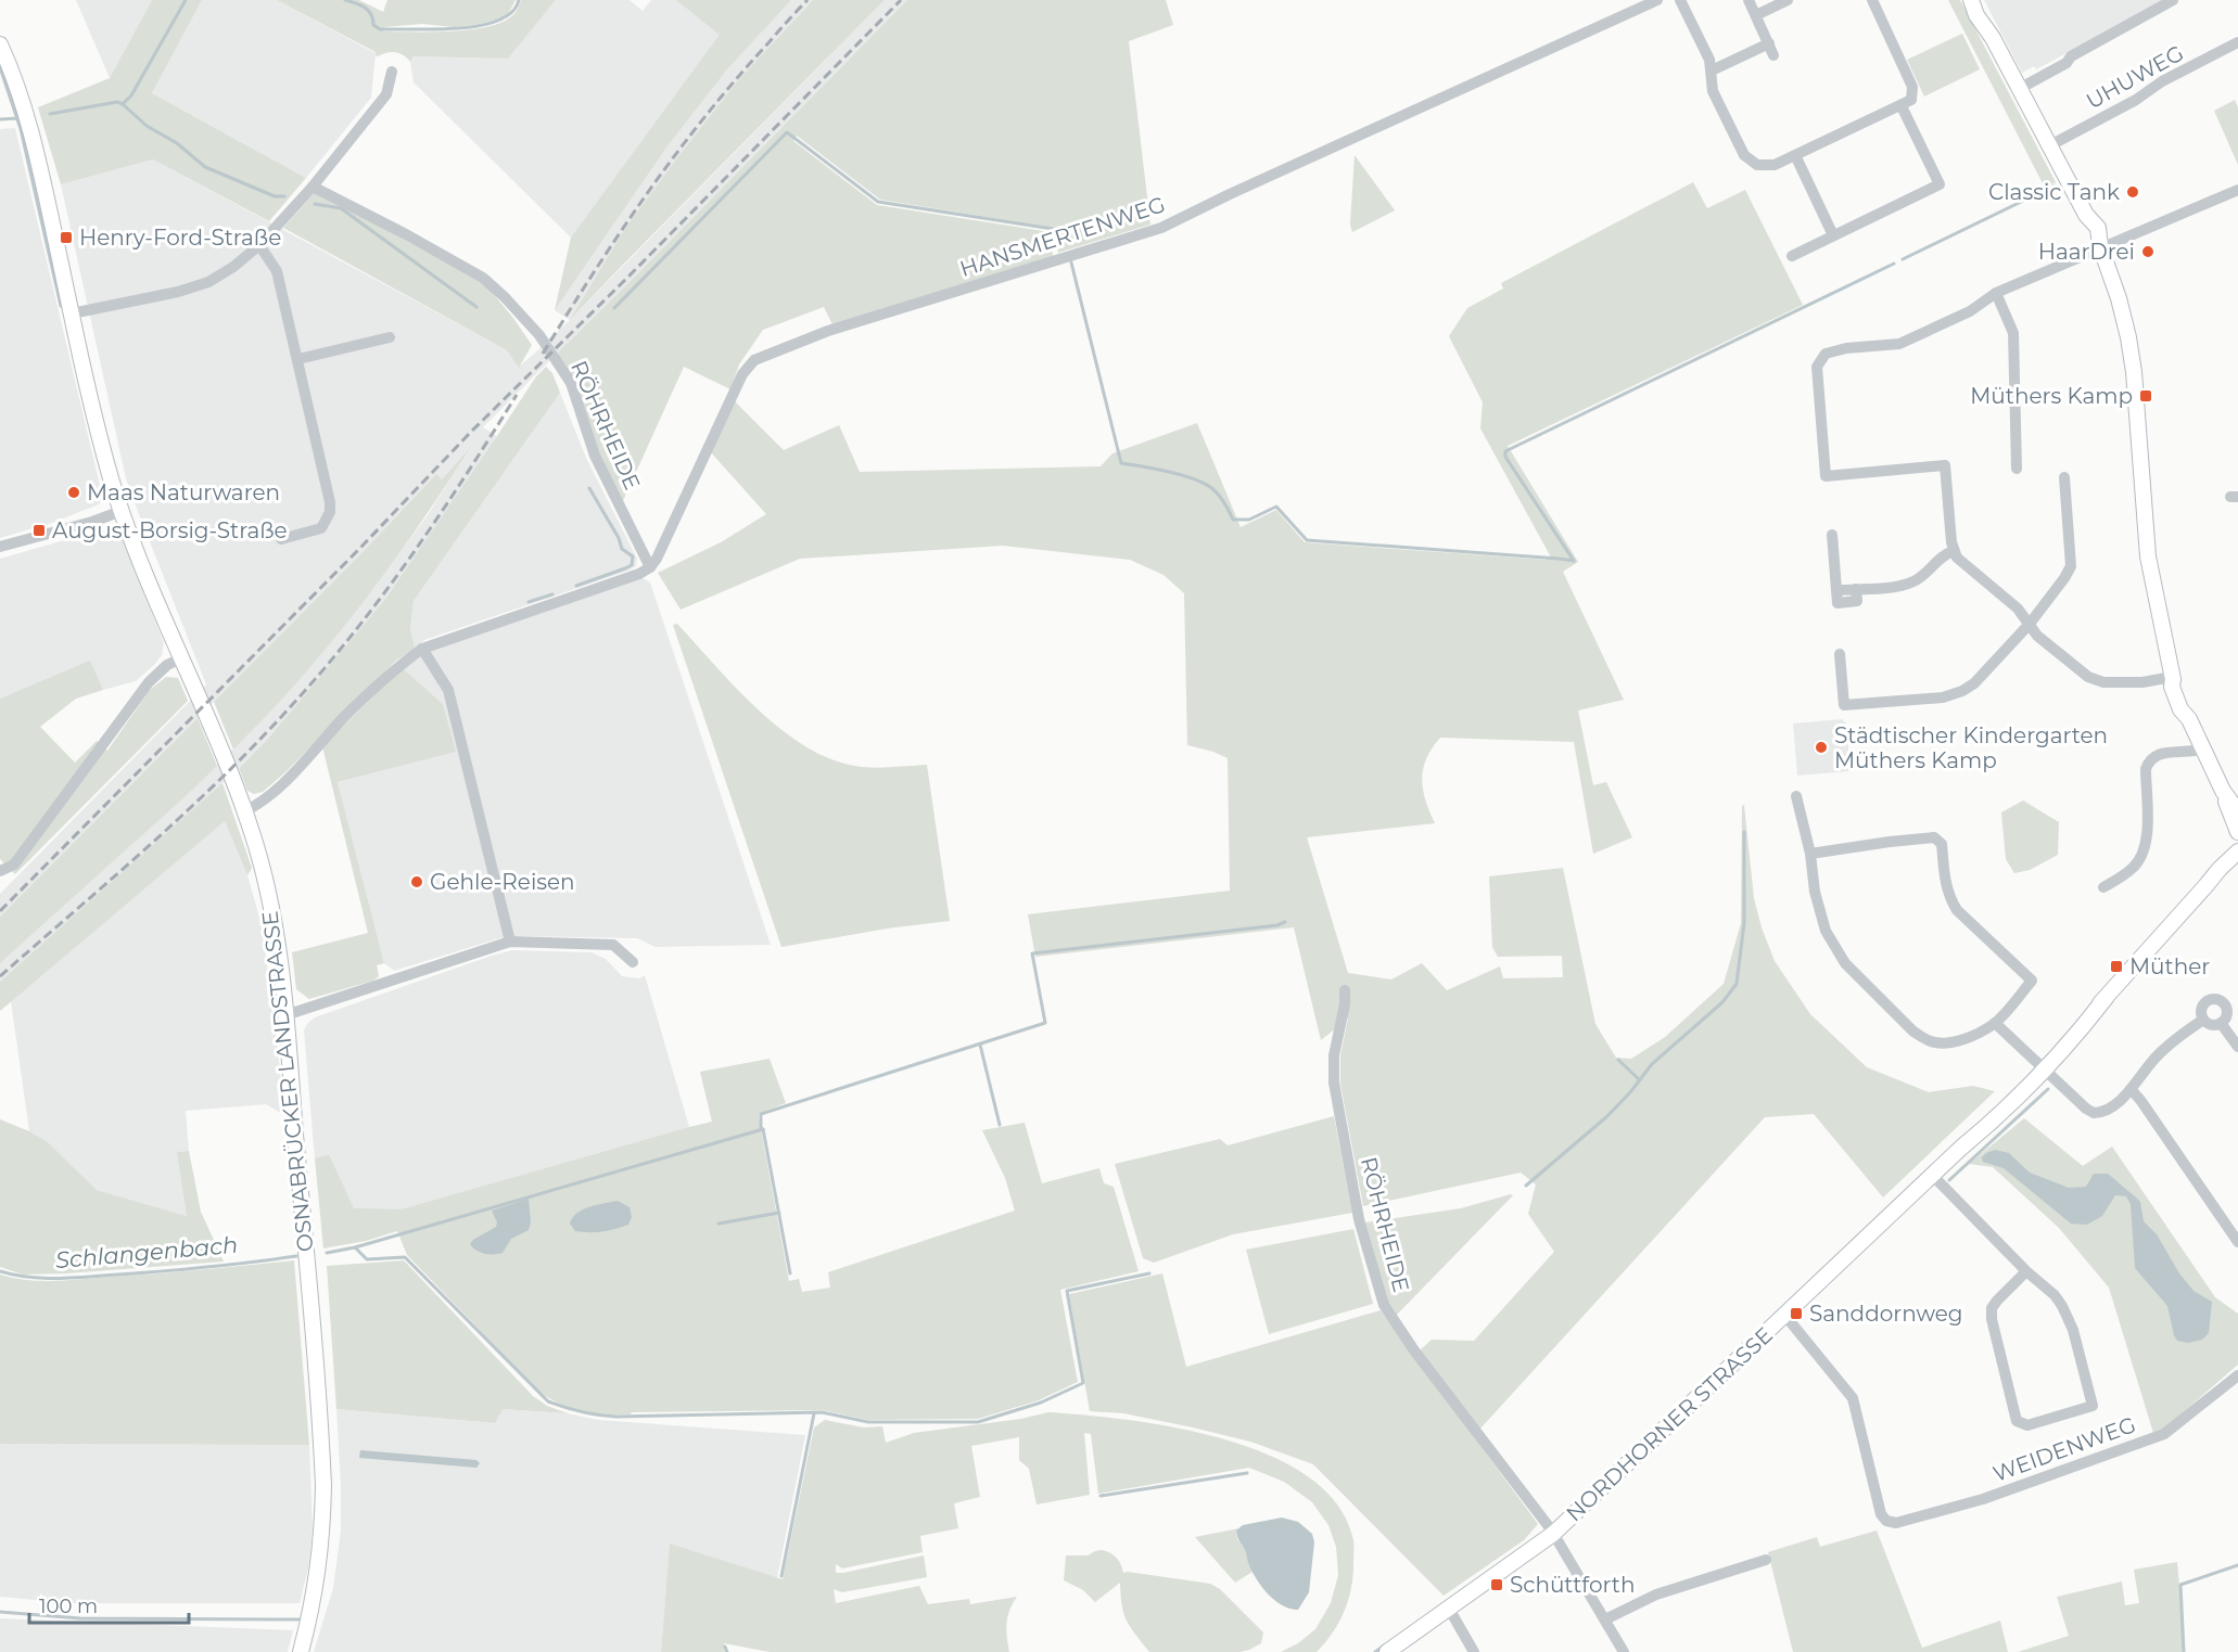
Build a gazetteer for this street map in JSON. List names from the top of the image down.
{
  "streets": {
    "street": [
      "UHUWEG",
      "HANSMERTENWEG",
      "RÖHRHEIDE",
      "OSNABRÜCKER LANDSTRASSE",
      "NORDHORNER STRASSE",
      "WEIDENWEG"
    ]
  },
  "crossings": [
    ["HANSMERTENWEG", "RÖHRHEIDE"],
    ["RÖHRHEIDE", "NORDHORNER STRASSE"],
    ["NORDHORNER STRASSE", "WEIDENWEG"]
  ],
  "water": ["Schlangenbach"],
  "places": {
    "other": [
      "Classic Tank",
      "HaarDrei",
      "Maas Naturwaren",
      "Städtischer Kindergarten Müthers Kamp",
      "Gehle-Reisen"
    ],
    "transit": [
      "Henry-Ford-Straße",
      "Müthers Kamp",
      "August-Borsig-Straße",
      "Müther",
      "Sanddornweg",
      "Schüttforth"
    ]
  },
  "scale_bar": "100 m"
}
